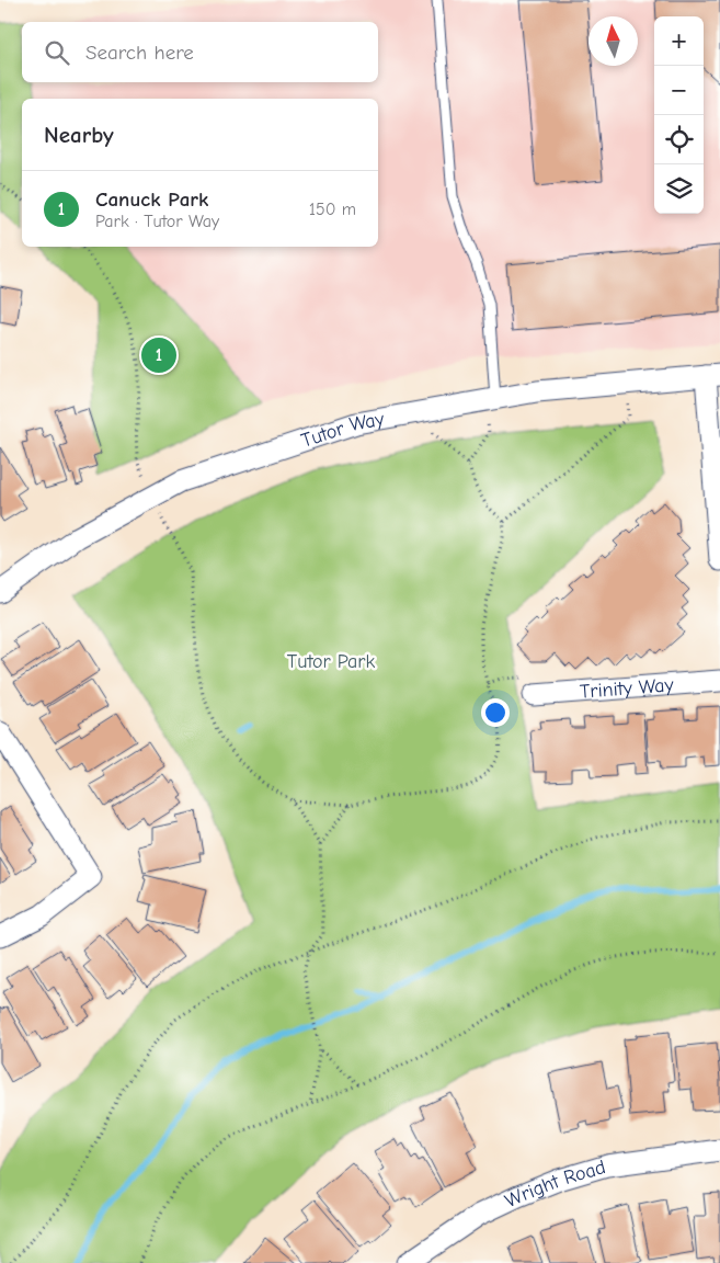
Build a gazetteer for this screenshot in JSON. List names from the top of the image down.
{
  "streets": {
    "street": ["Tutor Way", "Trinity Way", "Wright Road"]
  },
  "parks": ["Tutor Park"],
  "north": "top",
  "page": {
    "map_buttons": ["+", "−"],
    "search": "Search here",
    "heading": "Nearby",
    "list": [
      {
        "mark": "1",
        "name": "Canuck Park",
        "note": "Park · Tutor Way",
        "value": "150 m"
      }
    ],
    "pins": "1"
  }
}
